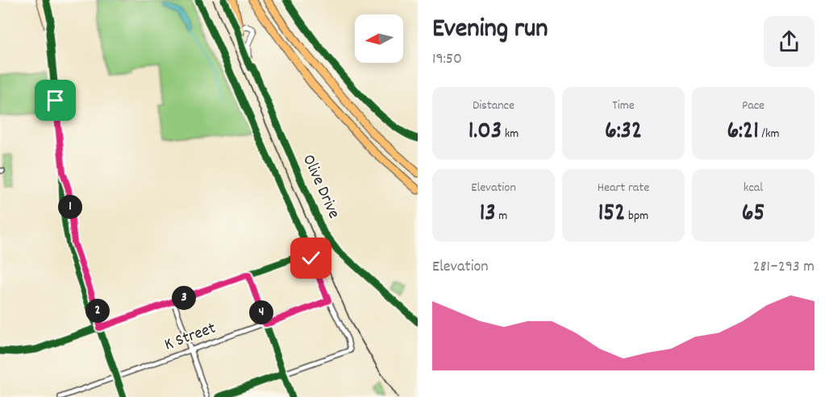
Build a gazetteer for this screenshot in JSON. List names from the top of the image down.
{
  "streets": {
    "street": ["Olive Drive", "K Street"]
  },
  "north": "left",
  "page": {
    "heading": ["Evening run", "19:50"],
    "stats": [
      ["Distance", "1.03 km"],
      ["Time", "6:32"],
      ["Pace", "6:21 /km"],
      ["Elevation", "13 m"],
      ["Heart rate", "152 bpm"],
      ["kcal", "65"]
    ],
    "pins": [
      "1",
      "3",
      "2",
      "4"
    ],
    "chart": ["Elevation", "281–293 m"]
  }
}
